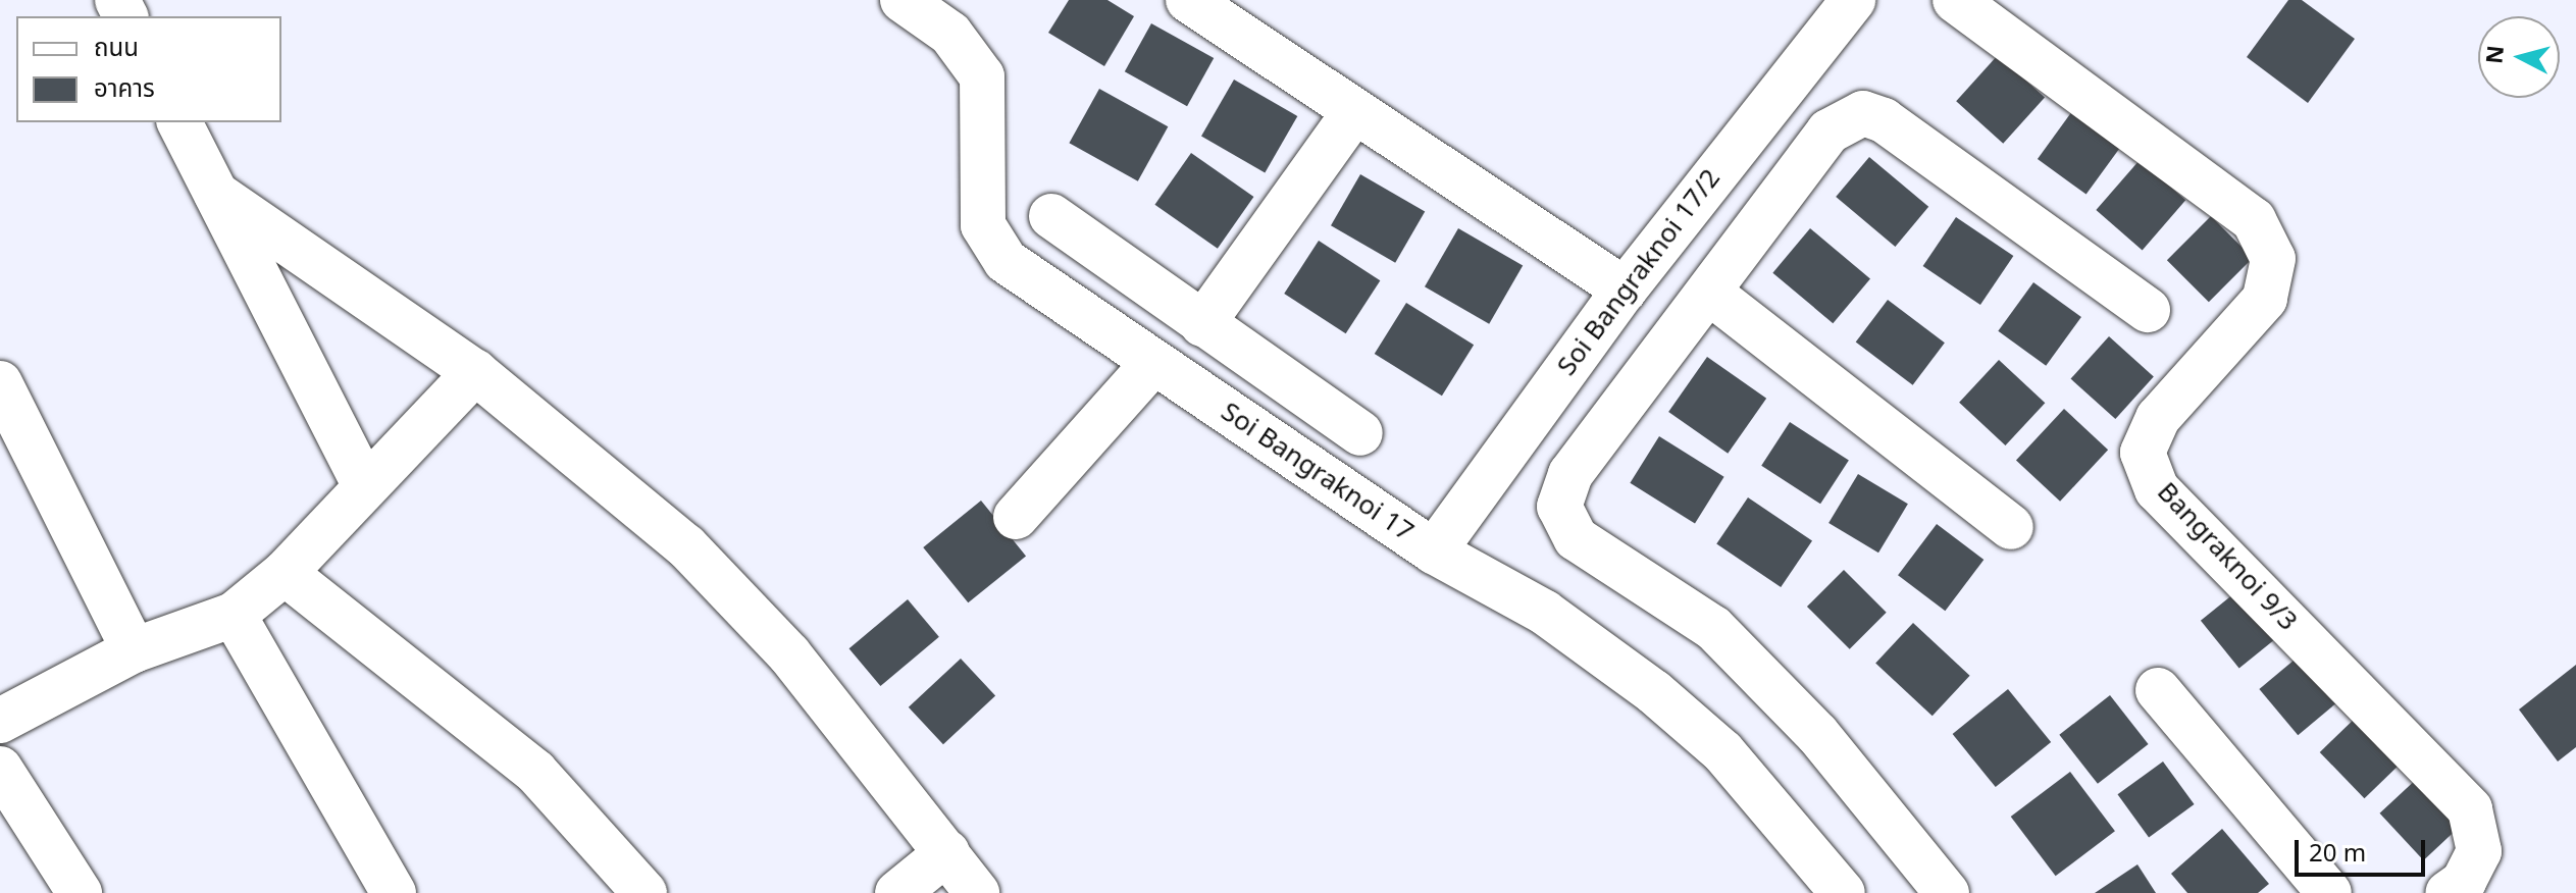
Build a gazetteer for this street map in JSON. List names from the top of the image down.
{
  "streets": {
    "street": ["Soi Bangraknoi 17/2", "Soi Bangraknoi 17", "Bangraknoi 9/3"]
  },
  "crossings": [
    ["Soi Bangraknoi 17/2", "Soi Bangraknoi 17"]
  ],
  "legend": ["ถนน", "อาคาร"],
  "scale_bar": "20 m",
  "north": "left"
}
